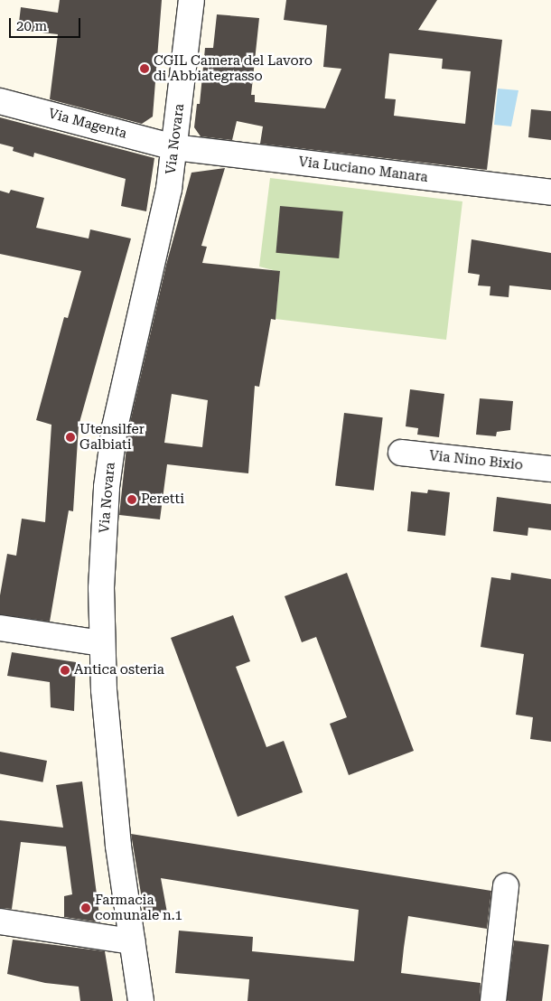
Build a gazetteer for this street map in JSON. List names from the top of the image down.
{
  "streets": {
    "street": [
      "Via Magenta",
      "Via Novara",
      "Via Luciano Manara",
      "Via Nino Bixio"
    ]
  },
  "crossings": [
    ["Via Magenta", "Via Novara"],
    ["Via Magenta", "Via Luciano Manara"],
    ["Via Novara", "Via Luciano Manara"]
  ],
  "places": [
    "CGIL Camera del Lavoro di Abbiategrasso",
    "Utensilfer Galbiati",
    "Peretti",
    "Antica osteria",
    "Farmacia comunale n.1"
  ],
  "scale_bar": "20 m"
}
